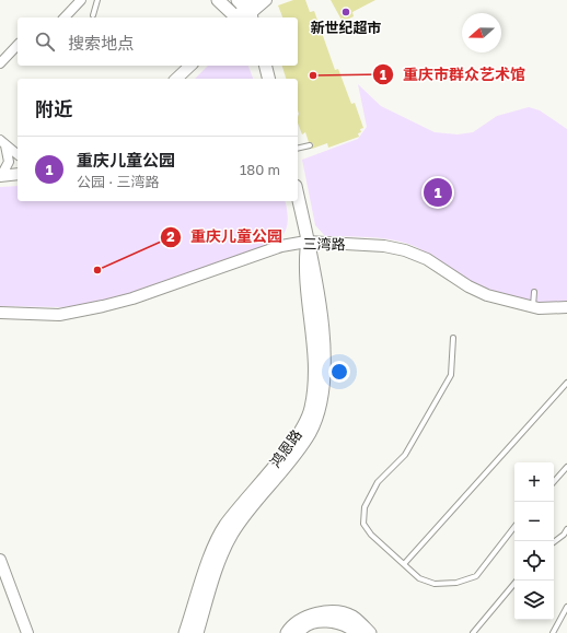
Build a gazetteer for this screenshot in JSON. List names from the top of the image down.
{
  "streets": {
    "main road": ["鸿恩路"],
    "street": ["三湾路"]
  },
  "crossings": [
    ["三湾路", "鸿恩路"]
  ],
  "places": ["新世纪超市", "重庆市群众艺术馆", "重庆儿童公园"],
  "north": "left",
  "page": {
    "search": "搜索地点",
    "heading": "附近",
    "list": [
      {
        "mark": "1",
        "name": "重庆儿童公园",
        "note": "公园 · 三湾路",
        "value": "180 m"
      }
    ],
    "pins": "1",
    "map_buttons": ["+", "−"]
  }
}
